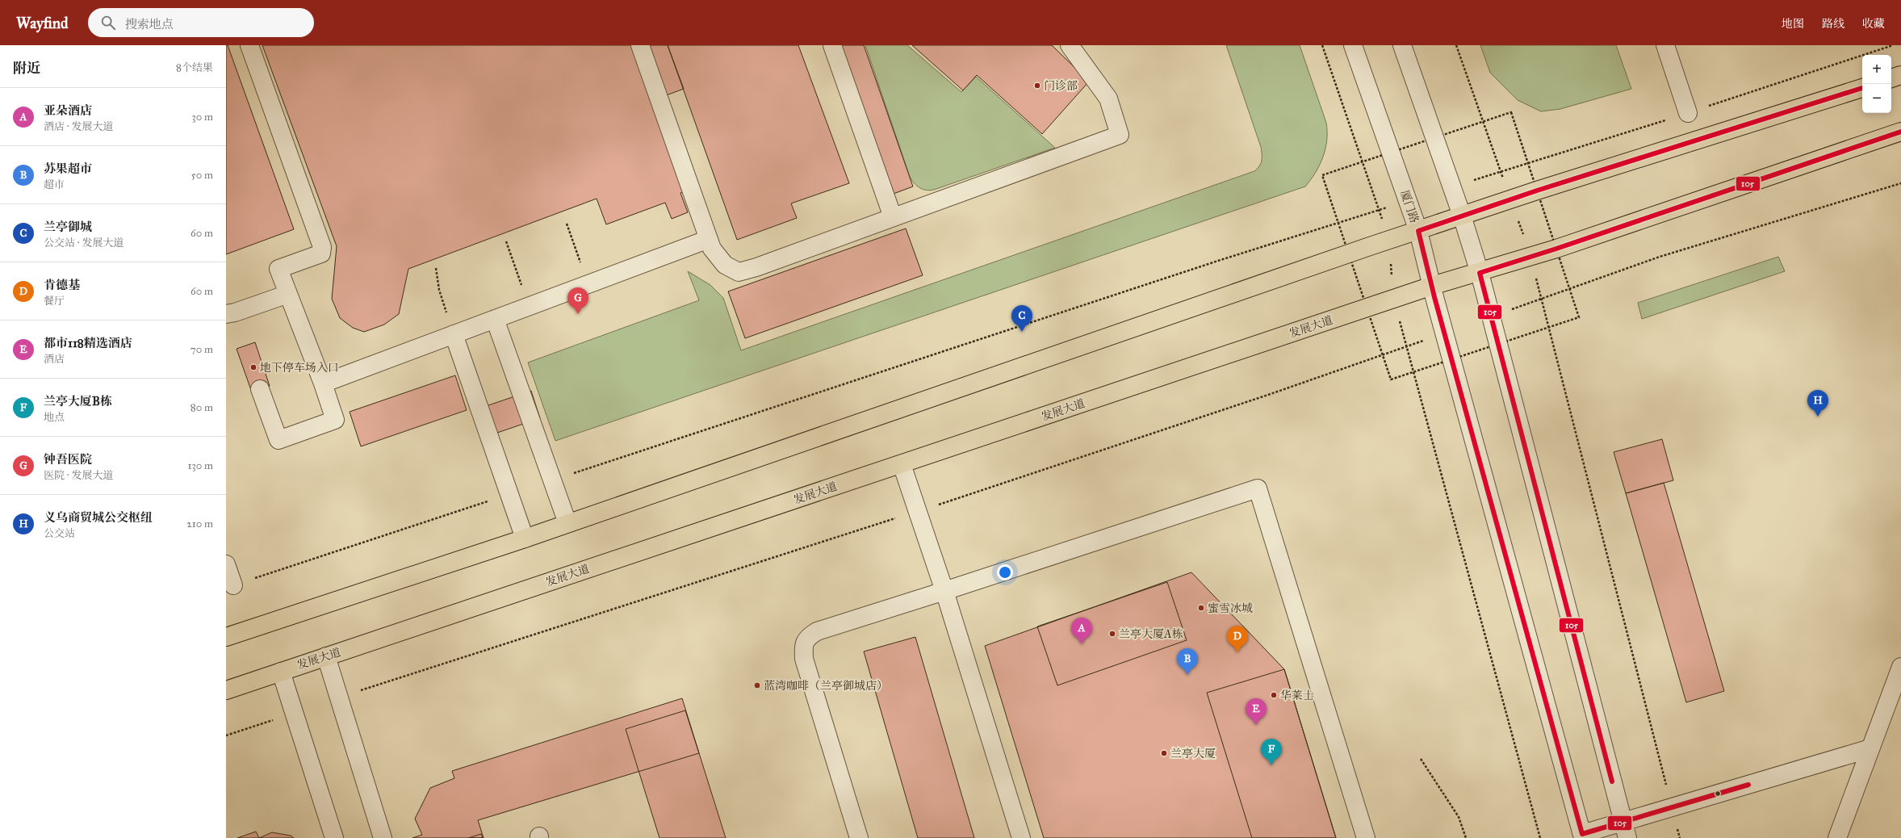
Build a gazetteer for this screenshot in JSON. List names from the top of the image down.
{
  "streets": {
    "main road": ["发展大道"],
    "street": ["厦门路"]
  },
  "crossings": [
    ["厦门路", "发展大道"]
  ],
  "places": [
    "门诊部",
    "地下停车场入口",
    "蜜雪冰城",
    "兰亭大厦A栋",
    "蓝湾咖啡（兰亭御城店）",
    "华莱士",
    "兰亭大厦"
  ],
  "lines": ["transit line 105"],
  "page": {
    "header": "Wayfind",
    "search": "搜索地点",
    "nav": ["地图", "路线", "收藏"],
    "heading": ["附近", "8个结果"],
    "map_buttons": ["+", "−"],
    "list": [
      {
        "mark": "A",
        "name": "亚朵酒店",
        "note": "酒店 · 发展大道",
        "value": "30 m"
      },
      {
        "mark": "B",
        "name": "苏果超市",
        "note": "超市",
        "value": "50 m"
      },
      {
        "mark": "C",
        "name": "兰亭御城",
        "note": "公交站 · 发展大道",
        "value": "60 m"
      },
      {
        "mark": "D",
        "name": "肯德基",
        "note": "餐厅",
        "value": "60 m"
      },
      {
        "mark": "E",
        "name": "都市118精选酒店",
        "note": "酒店",
        "value": "70 m"
      },
      {
        "mark": "F",
        "name": "兰亭大厦B栋",
        "note": "地点",
        "value": "80 m"
      },
      {
        "mark": "G",
        "name": "钟吾医院",
        "note": "医院 · 发展大道",
        "value": "130 m"
      },
      {
        "mark": "H",
        "name": "义乌商贸城公交枢纽",
        "note": "公交站",
        "value": "210 m"
      }
    ],
    "pins": [
      "G",
      "C",
      "H",
      "A",
      "D",
      "B",
      "E",
      "F"
    ]
  }
}
